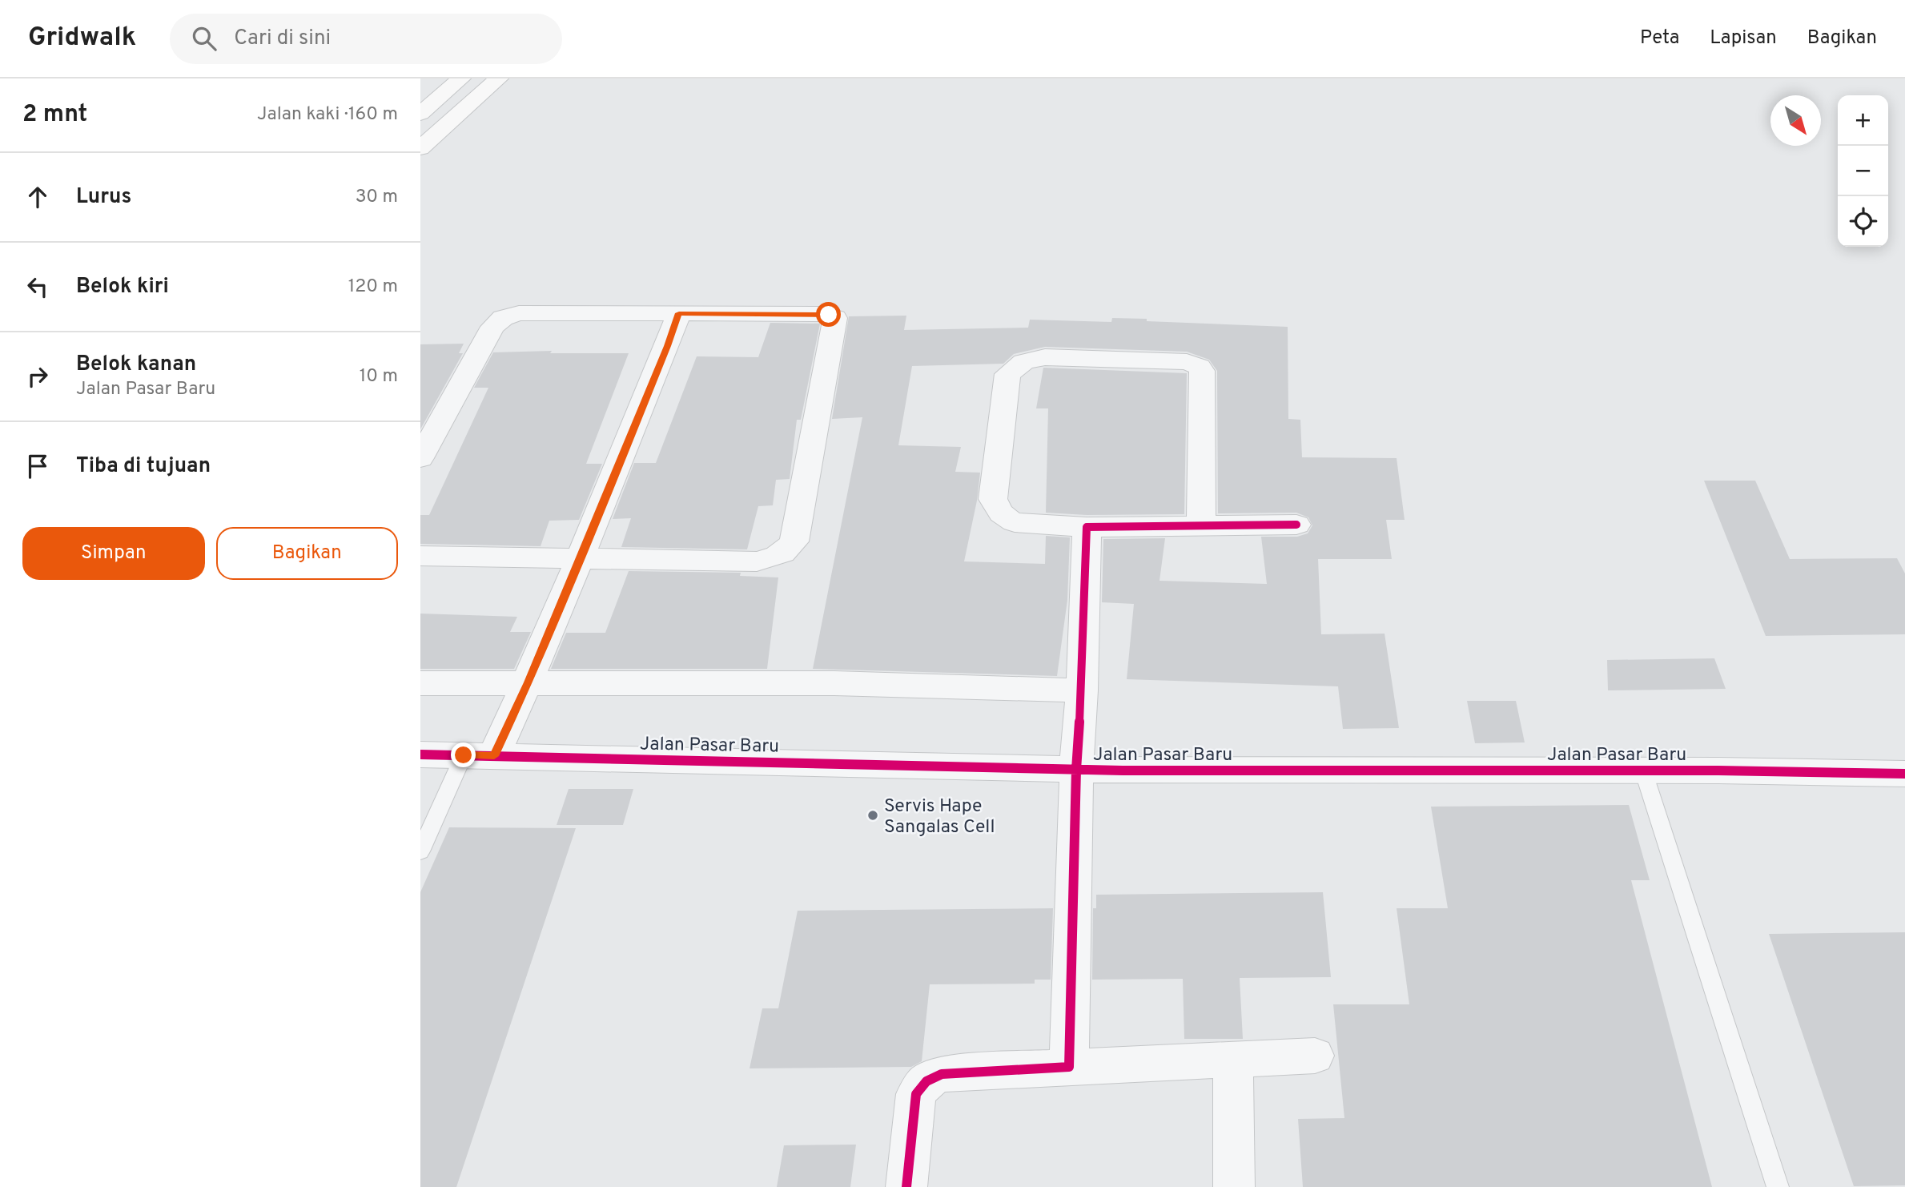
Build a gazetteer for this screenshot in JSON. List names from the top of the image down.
{
  "streets": {
    "street": ["Jalan Pasar Baru"]
  },
  "places": ["Servis Hape Sangalas Cell"],
  "north": "bottom right",
  "page": {
    "header": "Gridwalk",
    "search": "Cari di sini",
    "nav": ["Peta", "Lapisan", "Bagikan"],
    "heading": ["2 mnt", "Jalan kaki · 160 m"],
    "map_buttons": ["+", "−"],
    "list": [
      ["Lurus", "30 m"],
      ["Belok kiri", "120 m"],
      ["Belok kanan", "Jalan Pasar Baru", "10 m"],
      "Tiba di tujuan"
    ],
    "buttons": ["Simpan", "Bagikan"]
  }
}
